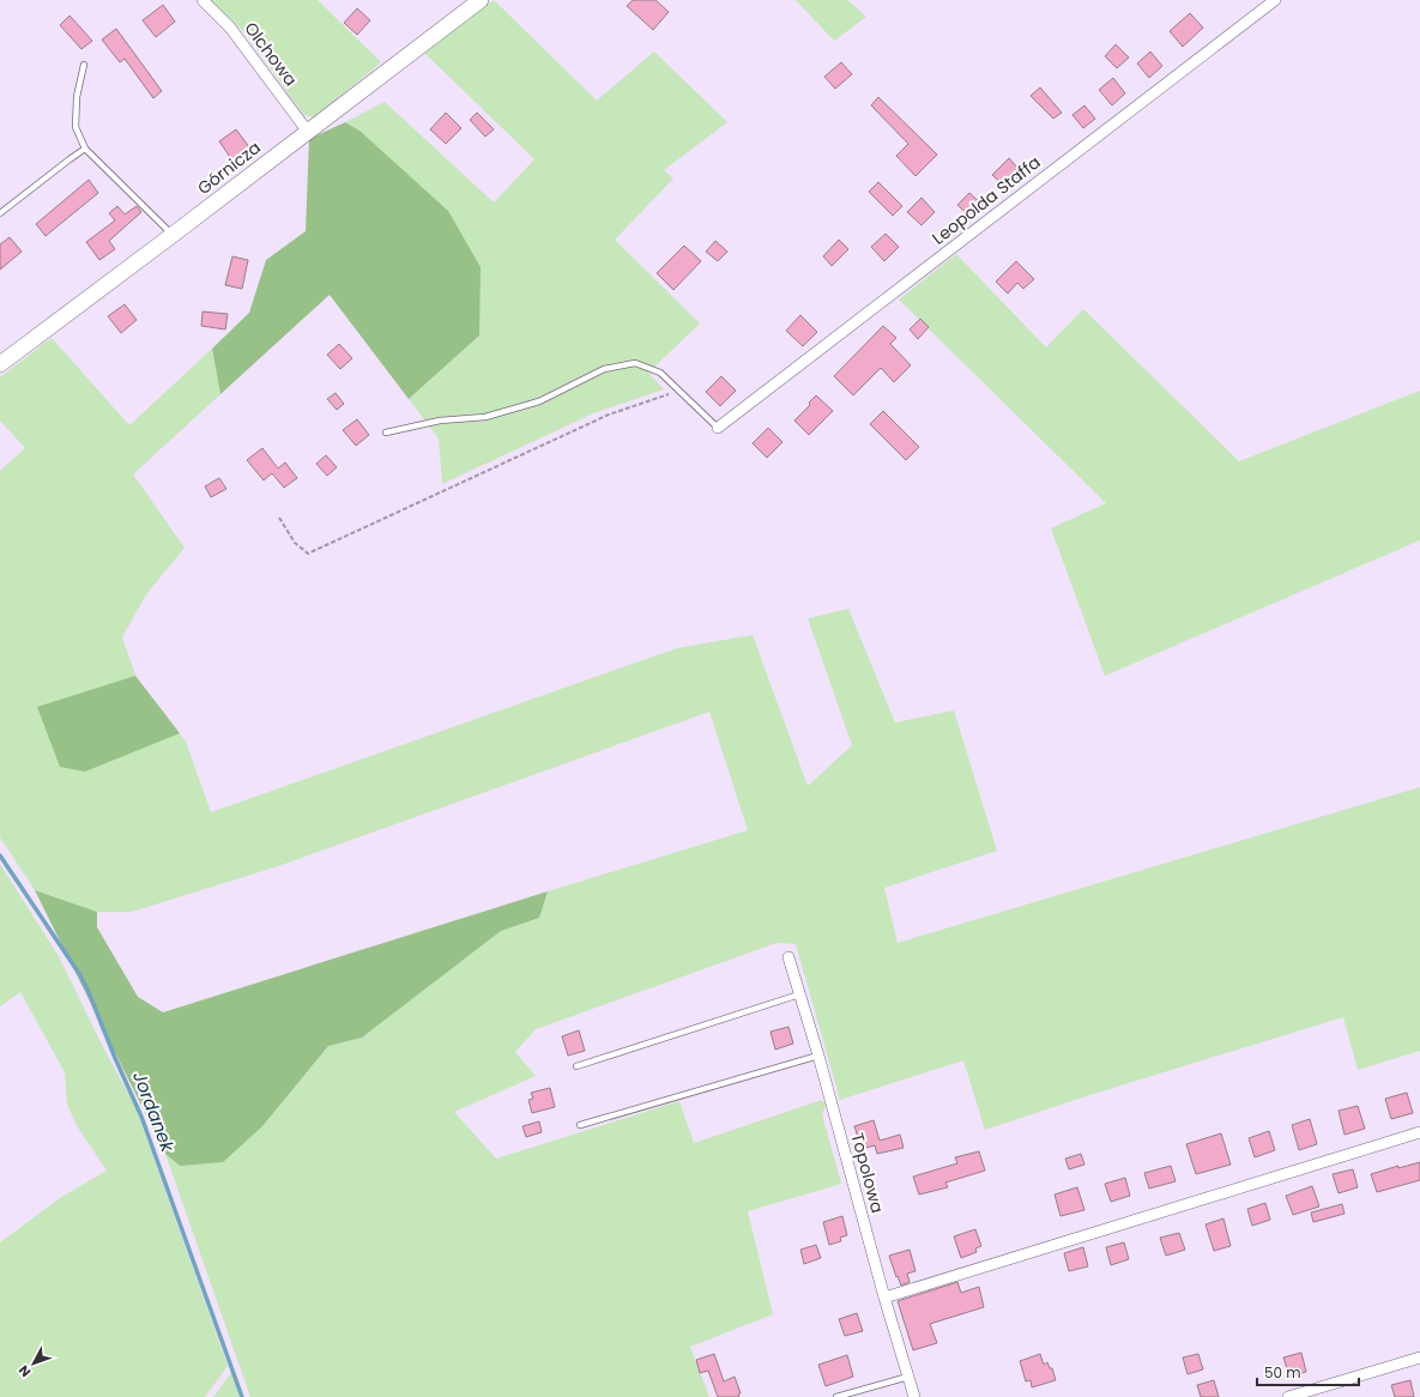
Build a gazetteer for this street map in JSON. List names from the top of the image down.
{
  "streets": {
    "street": [
      "Olchowa",
      "Górnicza",
      "Leopolda Staffa",
      "Topolowa"
    ]
  },
  "crossings": [
    ["Olchowa", "Górnicza"]
  ],
  "water": ["Jordanek"],
  "scale_bar": "50 m",
  "north": "bottom left"
}
